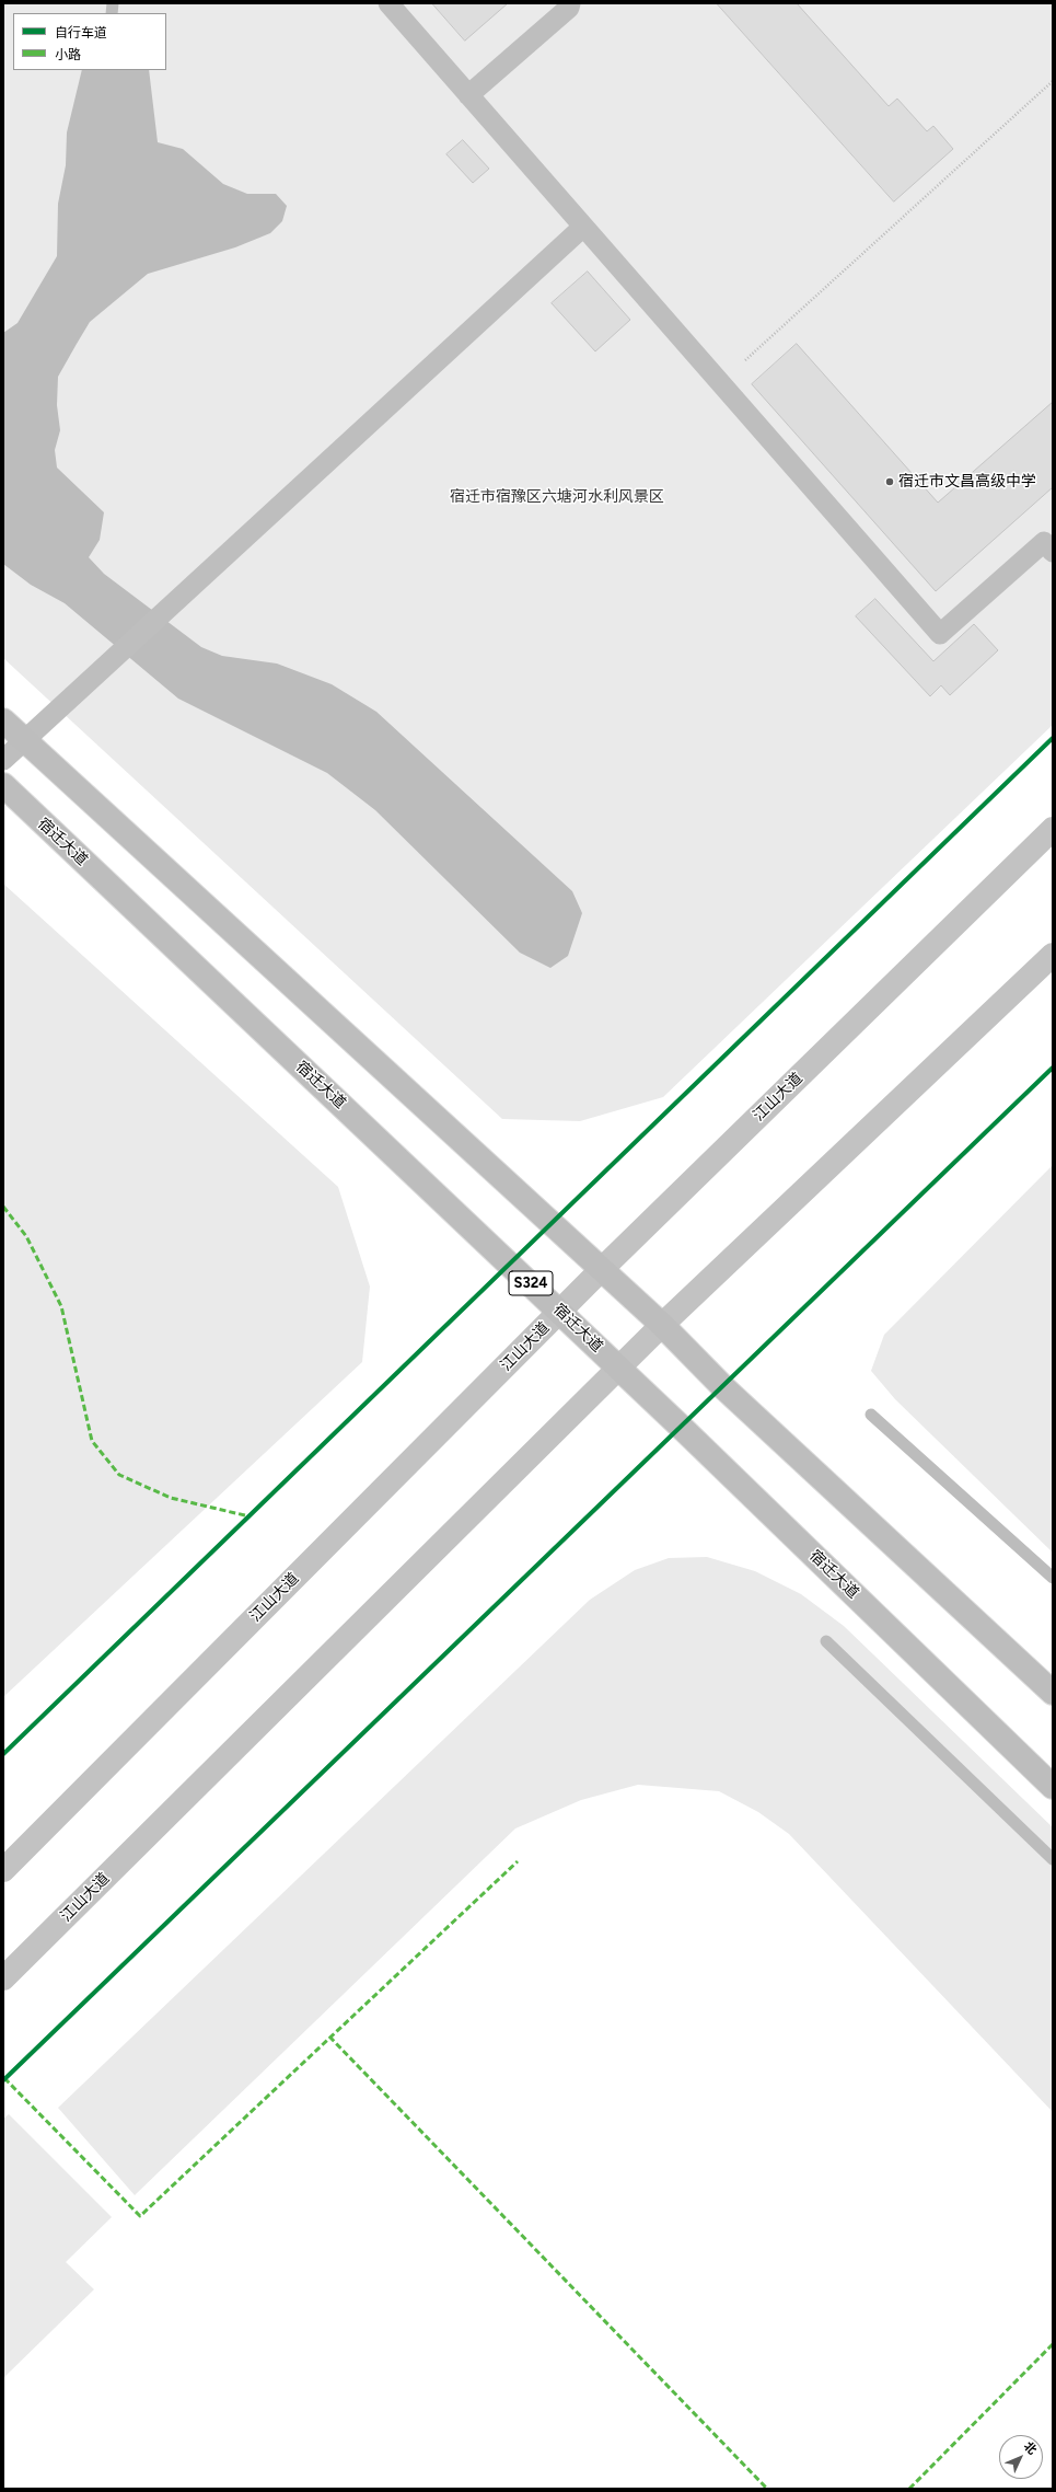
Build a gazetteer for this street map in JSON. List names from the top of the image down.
{
  "streets": {
    "main road": ["宿迁大道", "江山大道", "S324"]
  },
  "crossings": [
    ["宿迁大道", "江山大道"]
  ],
  "parks": ["宿迁市宿豫区六塘河水利风景区"],
  "places": ["宿迁市文昌高级中学"],
  "legend": ["自行车道", "小路"],
  "north": "top right"
}
